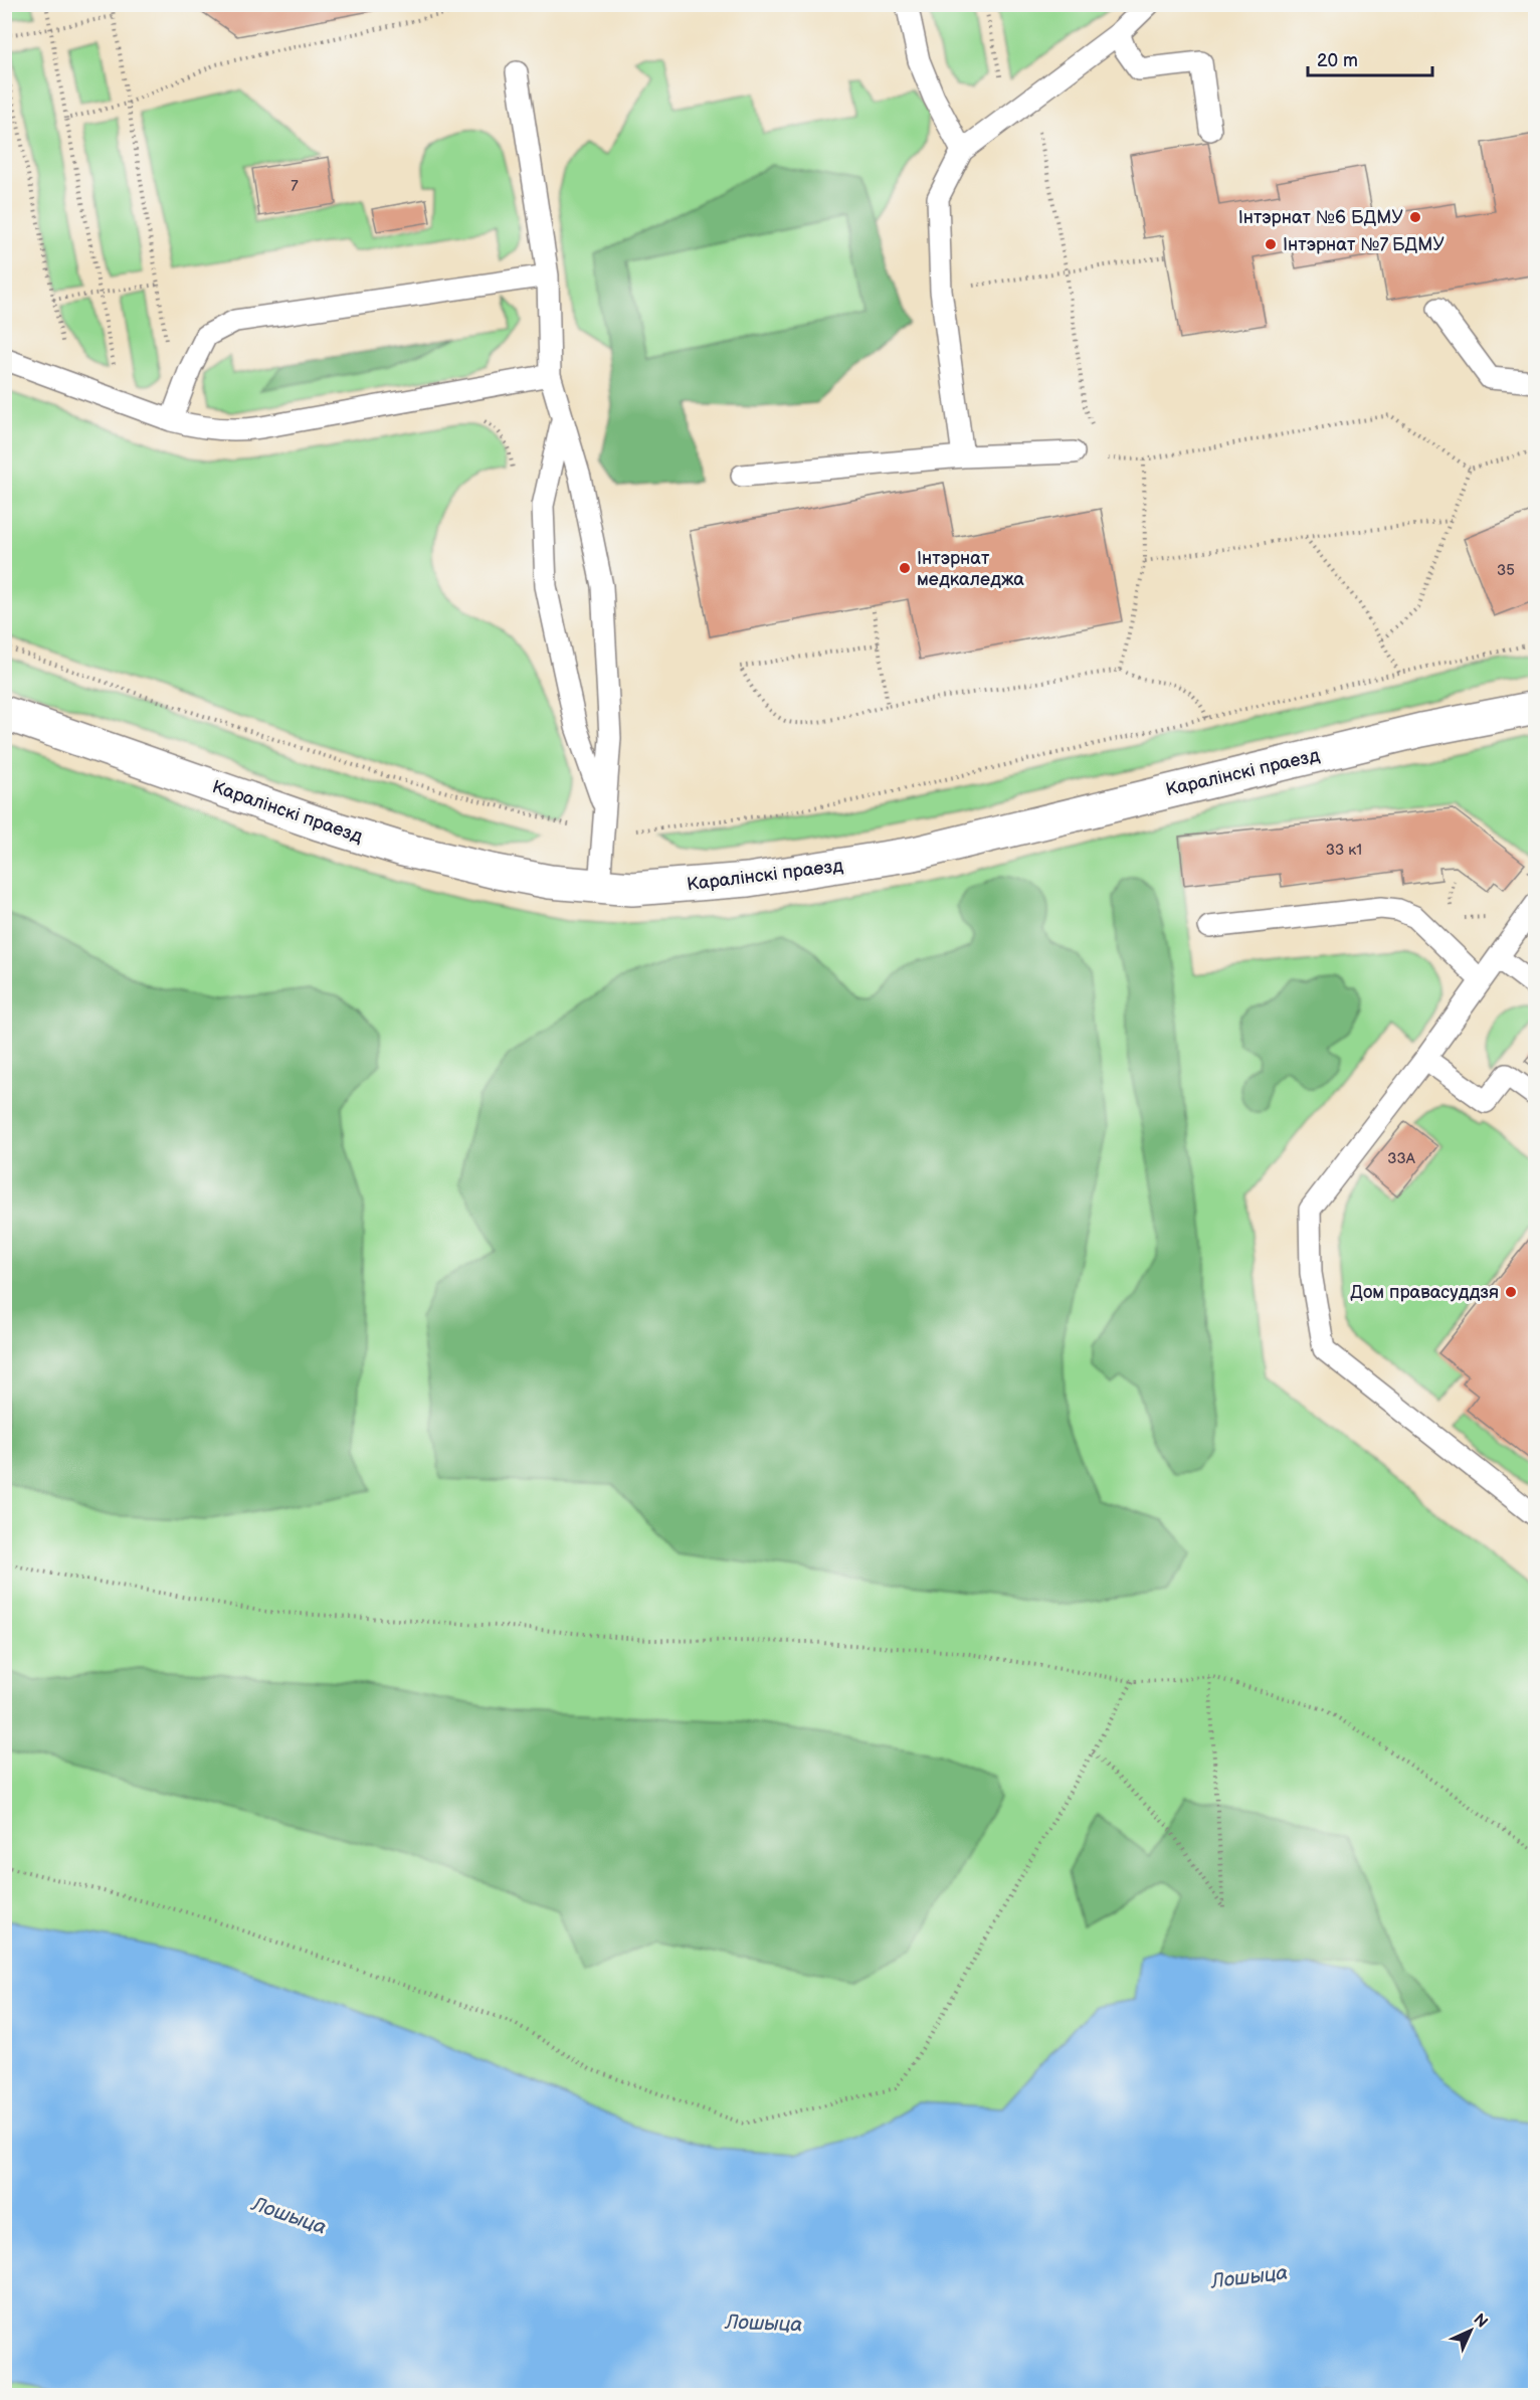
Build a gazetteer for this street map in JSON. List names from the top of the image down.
{
  "streets": {
    "street": ["Каралінскі праезд"]
  },
  "water": ["Лошыца"],
  "places": [
    "Інтэрнат №6 БДМУ",
    "Інтэрнат №7 БДМУ",
    "Інтэрнат медкаледжа",
    "Дом правасуддзя"
  ],
  "house_numbers": [
    "7",
    "35",
    "33 к1",
    "33А"
  ],
  "scale_bar": "20 m",
  "north": "top right"
}
